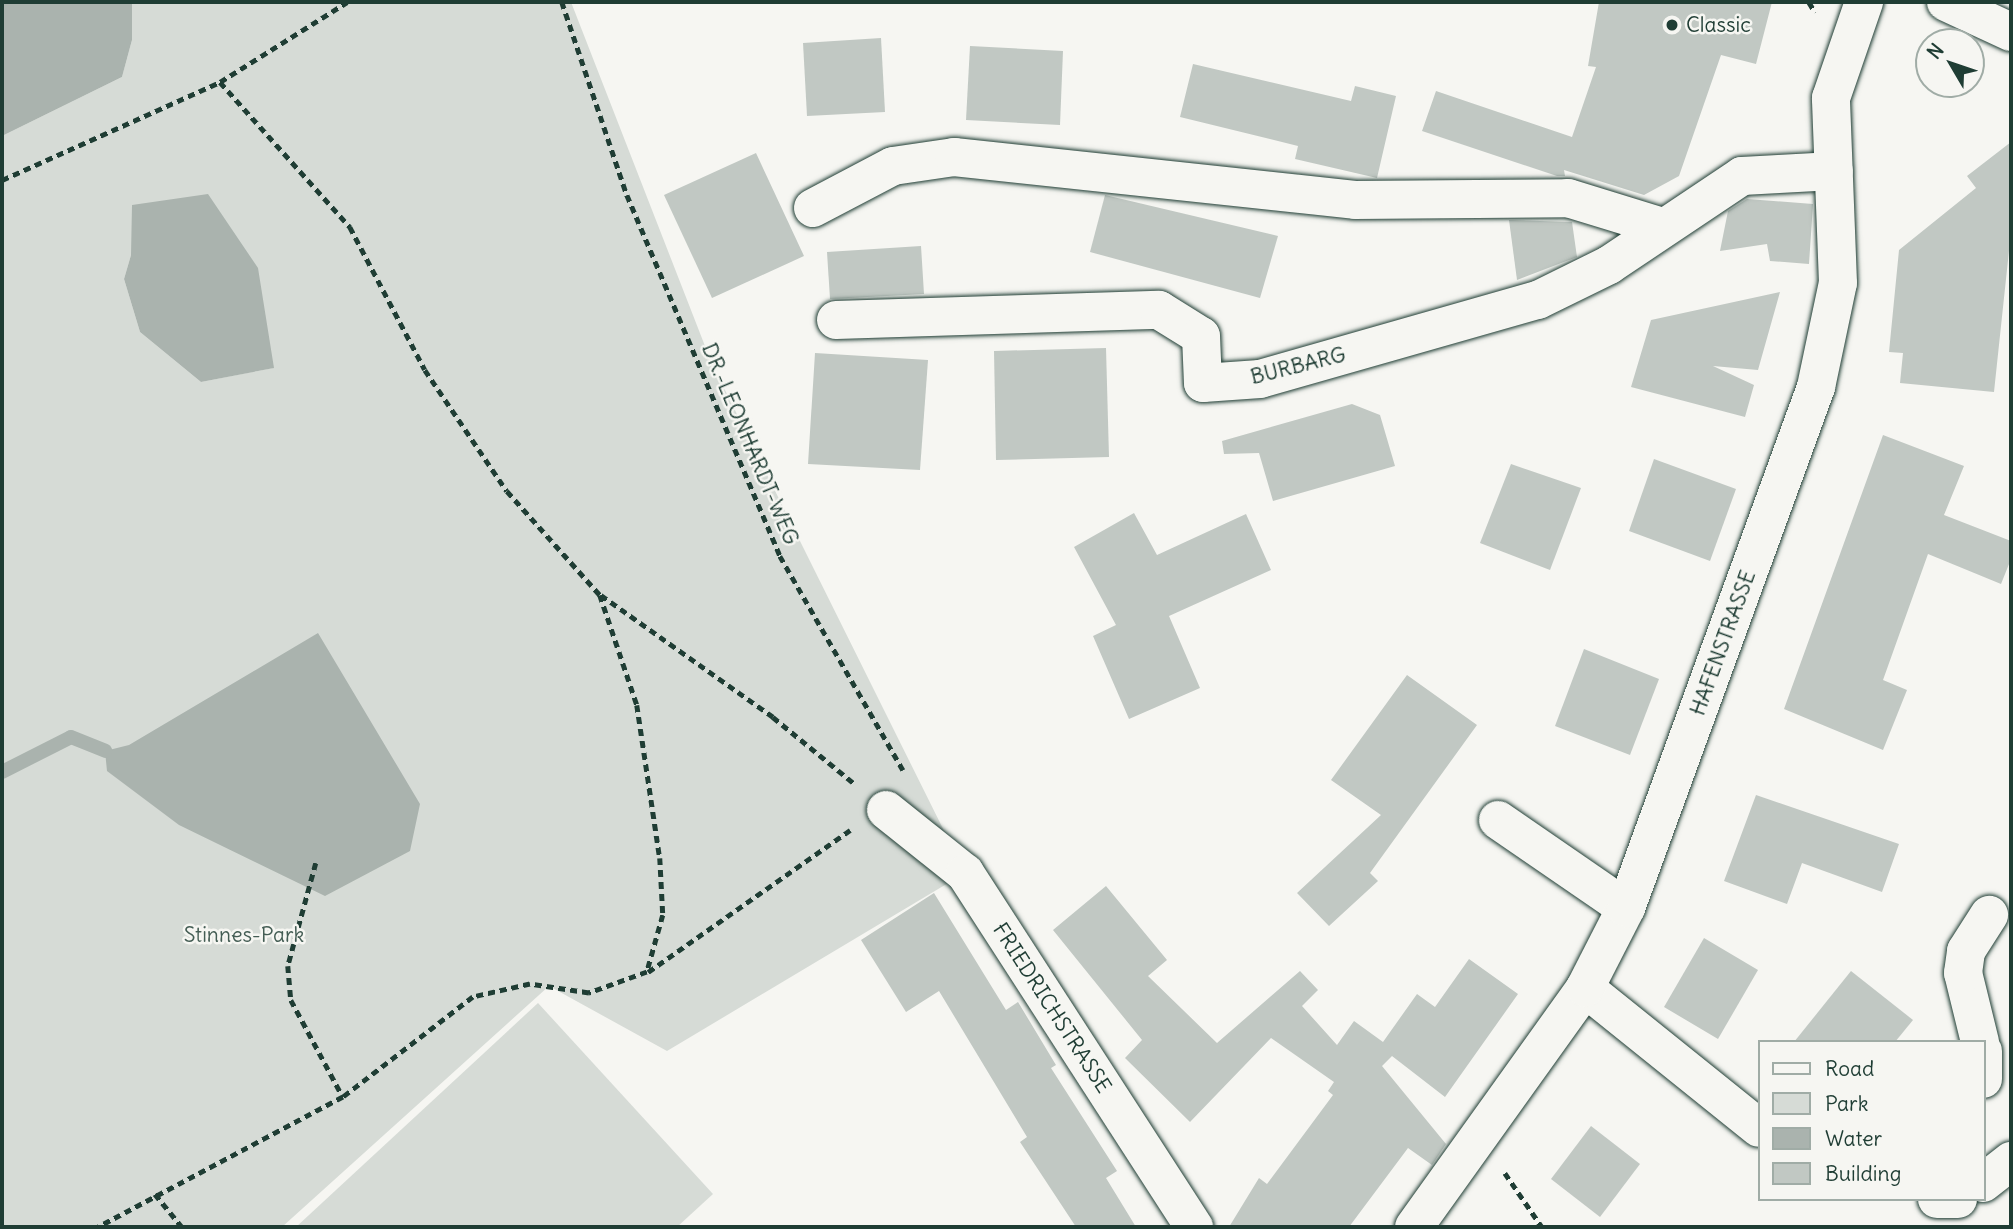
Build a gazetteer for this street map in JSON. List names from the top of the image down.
{
  "streets": {
    "street": ["BURBARG", "HAFENSTRASSE", "FRIEDRICHSTRASSE"],
    "path": ["DR.-LEONHARDT-WEG"]
  },
  "crossings": [
    ["BURBARG", "HAFENSTRASSE"]
  ],
  "parks": ["Stinnes-Park"],
  "places": ["Classic"],
  "legend": [
    "Road",
    "Park",
    "Water",
    "Building"
  ],
  "north": "top left"
}
